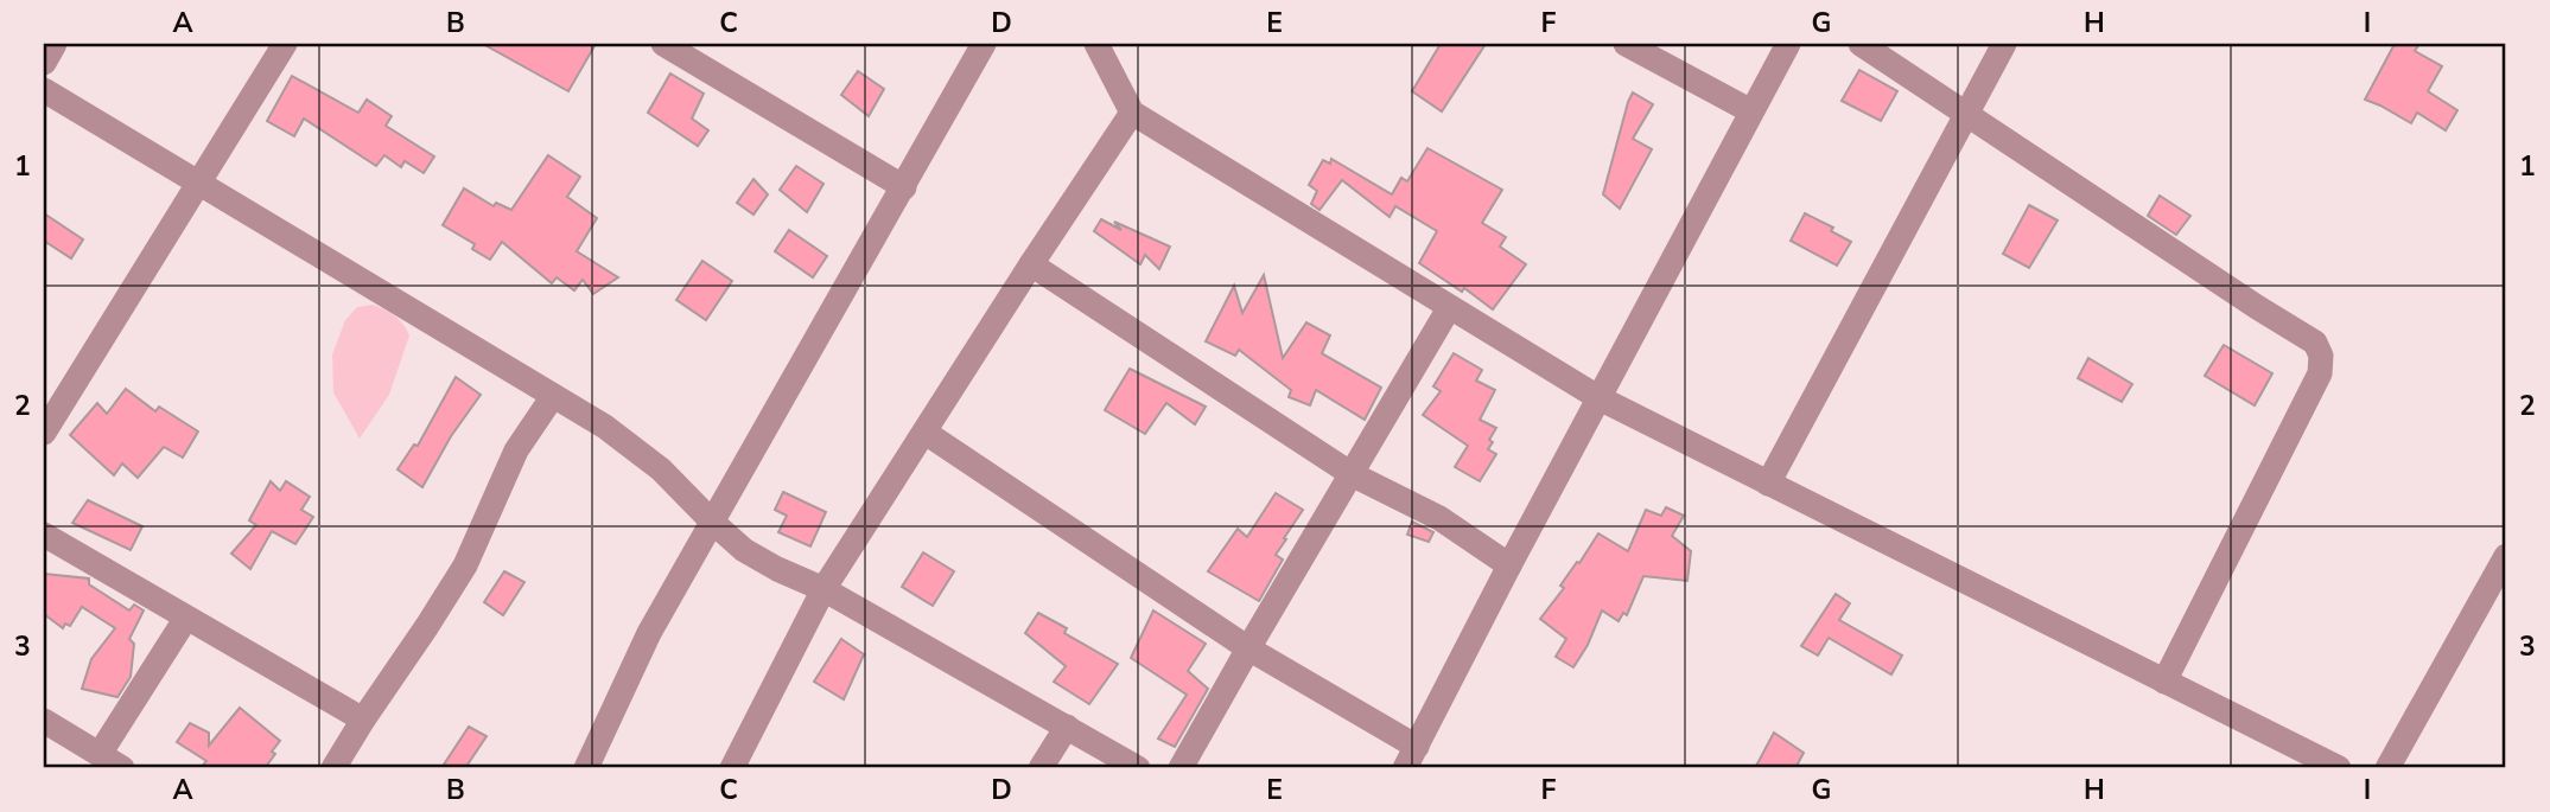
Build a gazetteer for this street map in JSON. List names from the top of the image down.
{
  "grid": {
    "columns": [
      "A",
      "B",
      "C",
      "D",
      "E",
      "F",
      "G",
      "H",
      "I"
    ],
    "rows": ["1", "2", "3"]
  }
}
